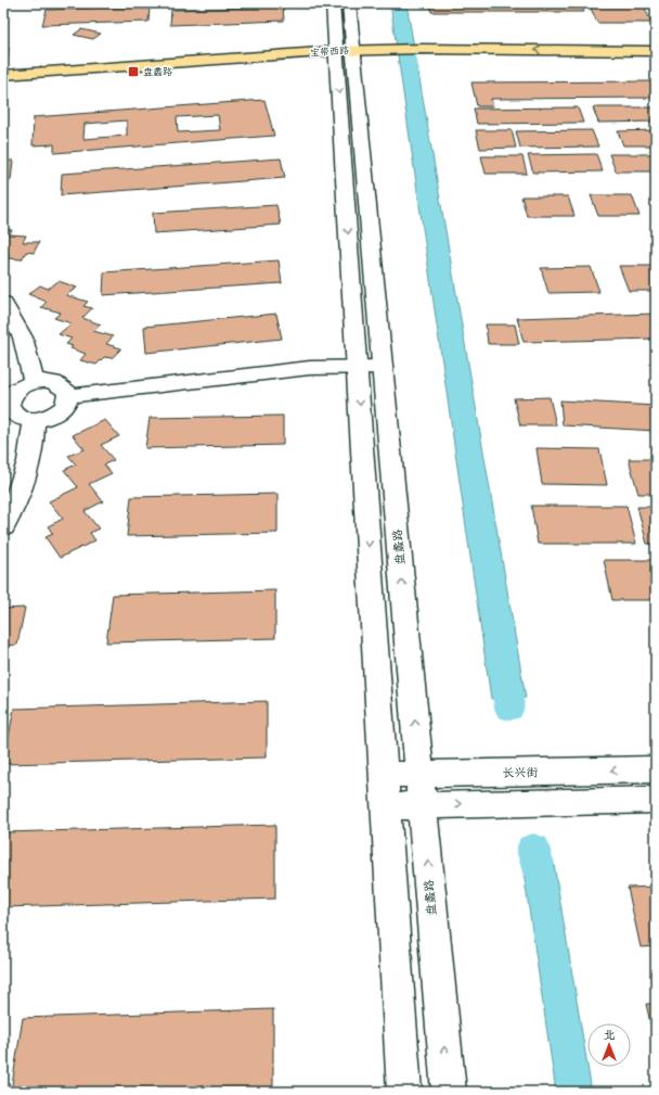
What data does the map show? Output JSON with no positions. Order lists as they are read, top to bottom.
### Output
{
  "streets": {
    "main road": ["宝带西路", "盘蠡路", "长兴街"]
  },
  "crossings": [
    ["宝带西路", "盘蠡路"],
    ["盘蠡路", "长兴街"]
  ],
  "places": {
    "transit": ["盘蠡路"]
  },
  "north": "top"
}
